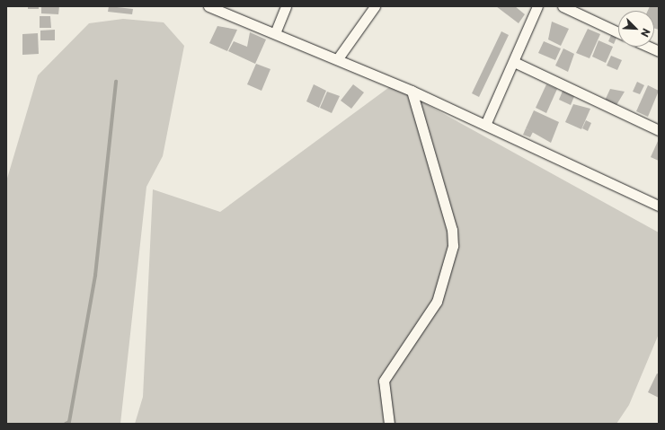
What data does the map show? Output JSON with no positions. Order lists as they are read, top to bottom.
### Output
{
  "north": "bottom right"
}
